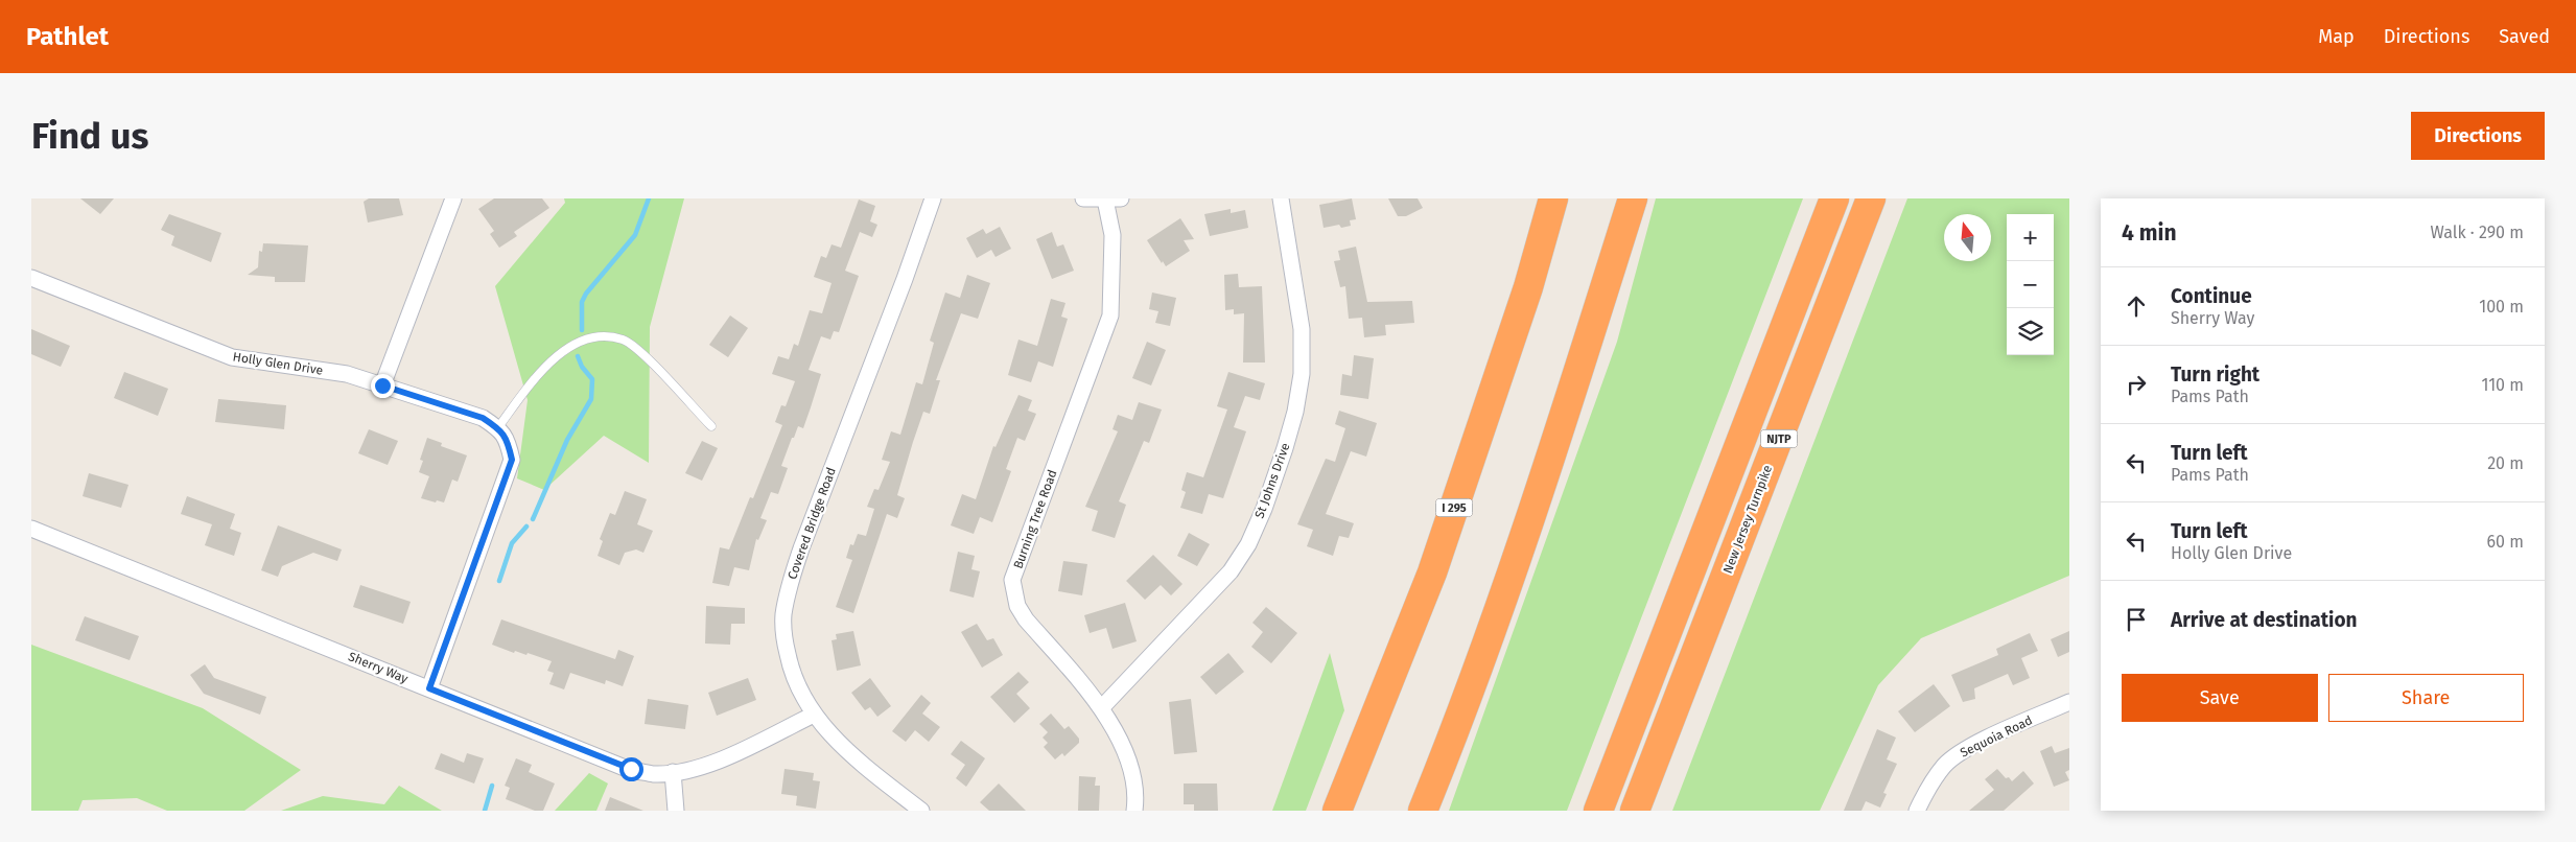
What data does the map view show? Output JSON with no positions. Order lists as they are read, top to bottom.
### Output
{
  "streets": {
    "highway": ["NJTP", "I 295", "New Jersey Turnpike"],
    "street": [
      "Holly Glen Drive",
      "St Johns Drive",
      "Burning Tree Road",
      "Covered Bridge Road",
      "Sherry Way",
      "Sequoia Road"
    ]
  },
  "crossings": [
    ["St Johns Drive", "Burning Tree Road"],
    ["Covered Bridge Road", "Sherry Way"]
  ],
  "north": "top",
  "page": {
    "header": "Pathlet",
    "nav": ["Map", "Directions", "Saved"],
    "buttons": [
      "Directions",
      ["Save", "Share"]
    ],
    "title": "Find us",
    "heading": ["4 min", "Walk · 290 m"],
    "map_buttons": ["+", "−"],
    "list": [
      ["Continue", "Sherry Way", "100 m"],
      ["Turn right", "Pams Path", "110 m"],
      ["Turn left", "Pams Path", "20 m"],
      ["Turn left", "Holly Glen Drive", "60 m"],
      "Arrive at destination"
    ]
  }
}
